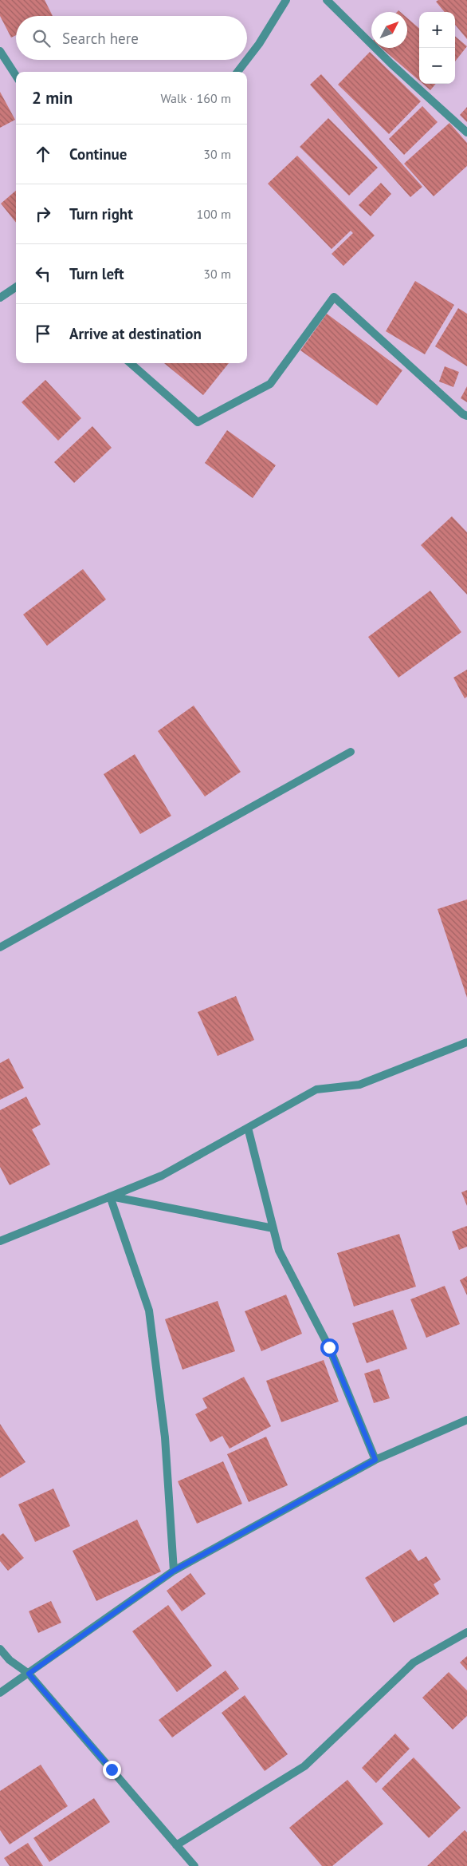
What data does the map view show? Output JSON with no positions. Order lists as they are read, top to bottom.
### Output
{
  "north": "top right",
  "page": {
    "map_buttons": ["+", "−"],
    "search": "Search here",
    "heading": ["2 min", "Walk · 160 m"],
    "list": [
      ["Continue", "30 m"],
      ["Turn right", "100 m"],
      ["Turn left", "30 m"],
      "Arrive at destination"
    ]
  }
}
